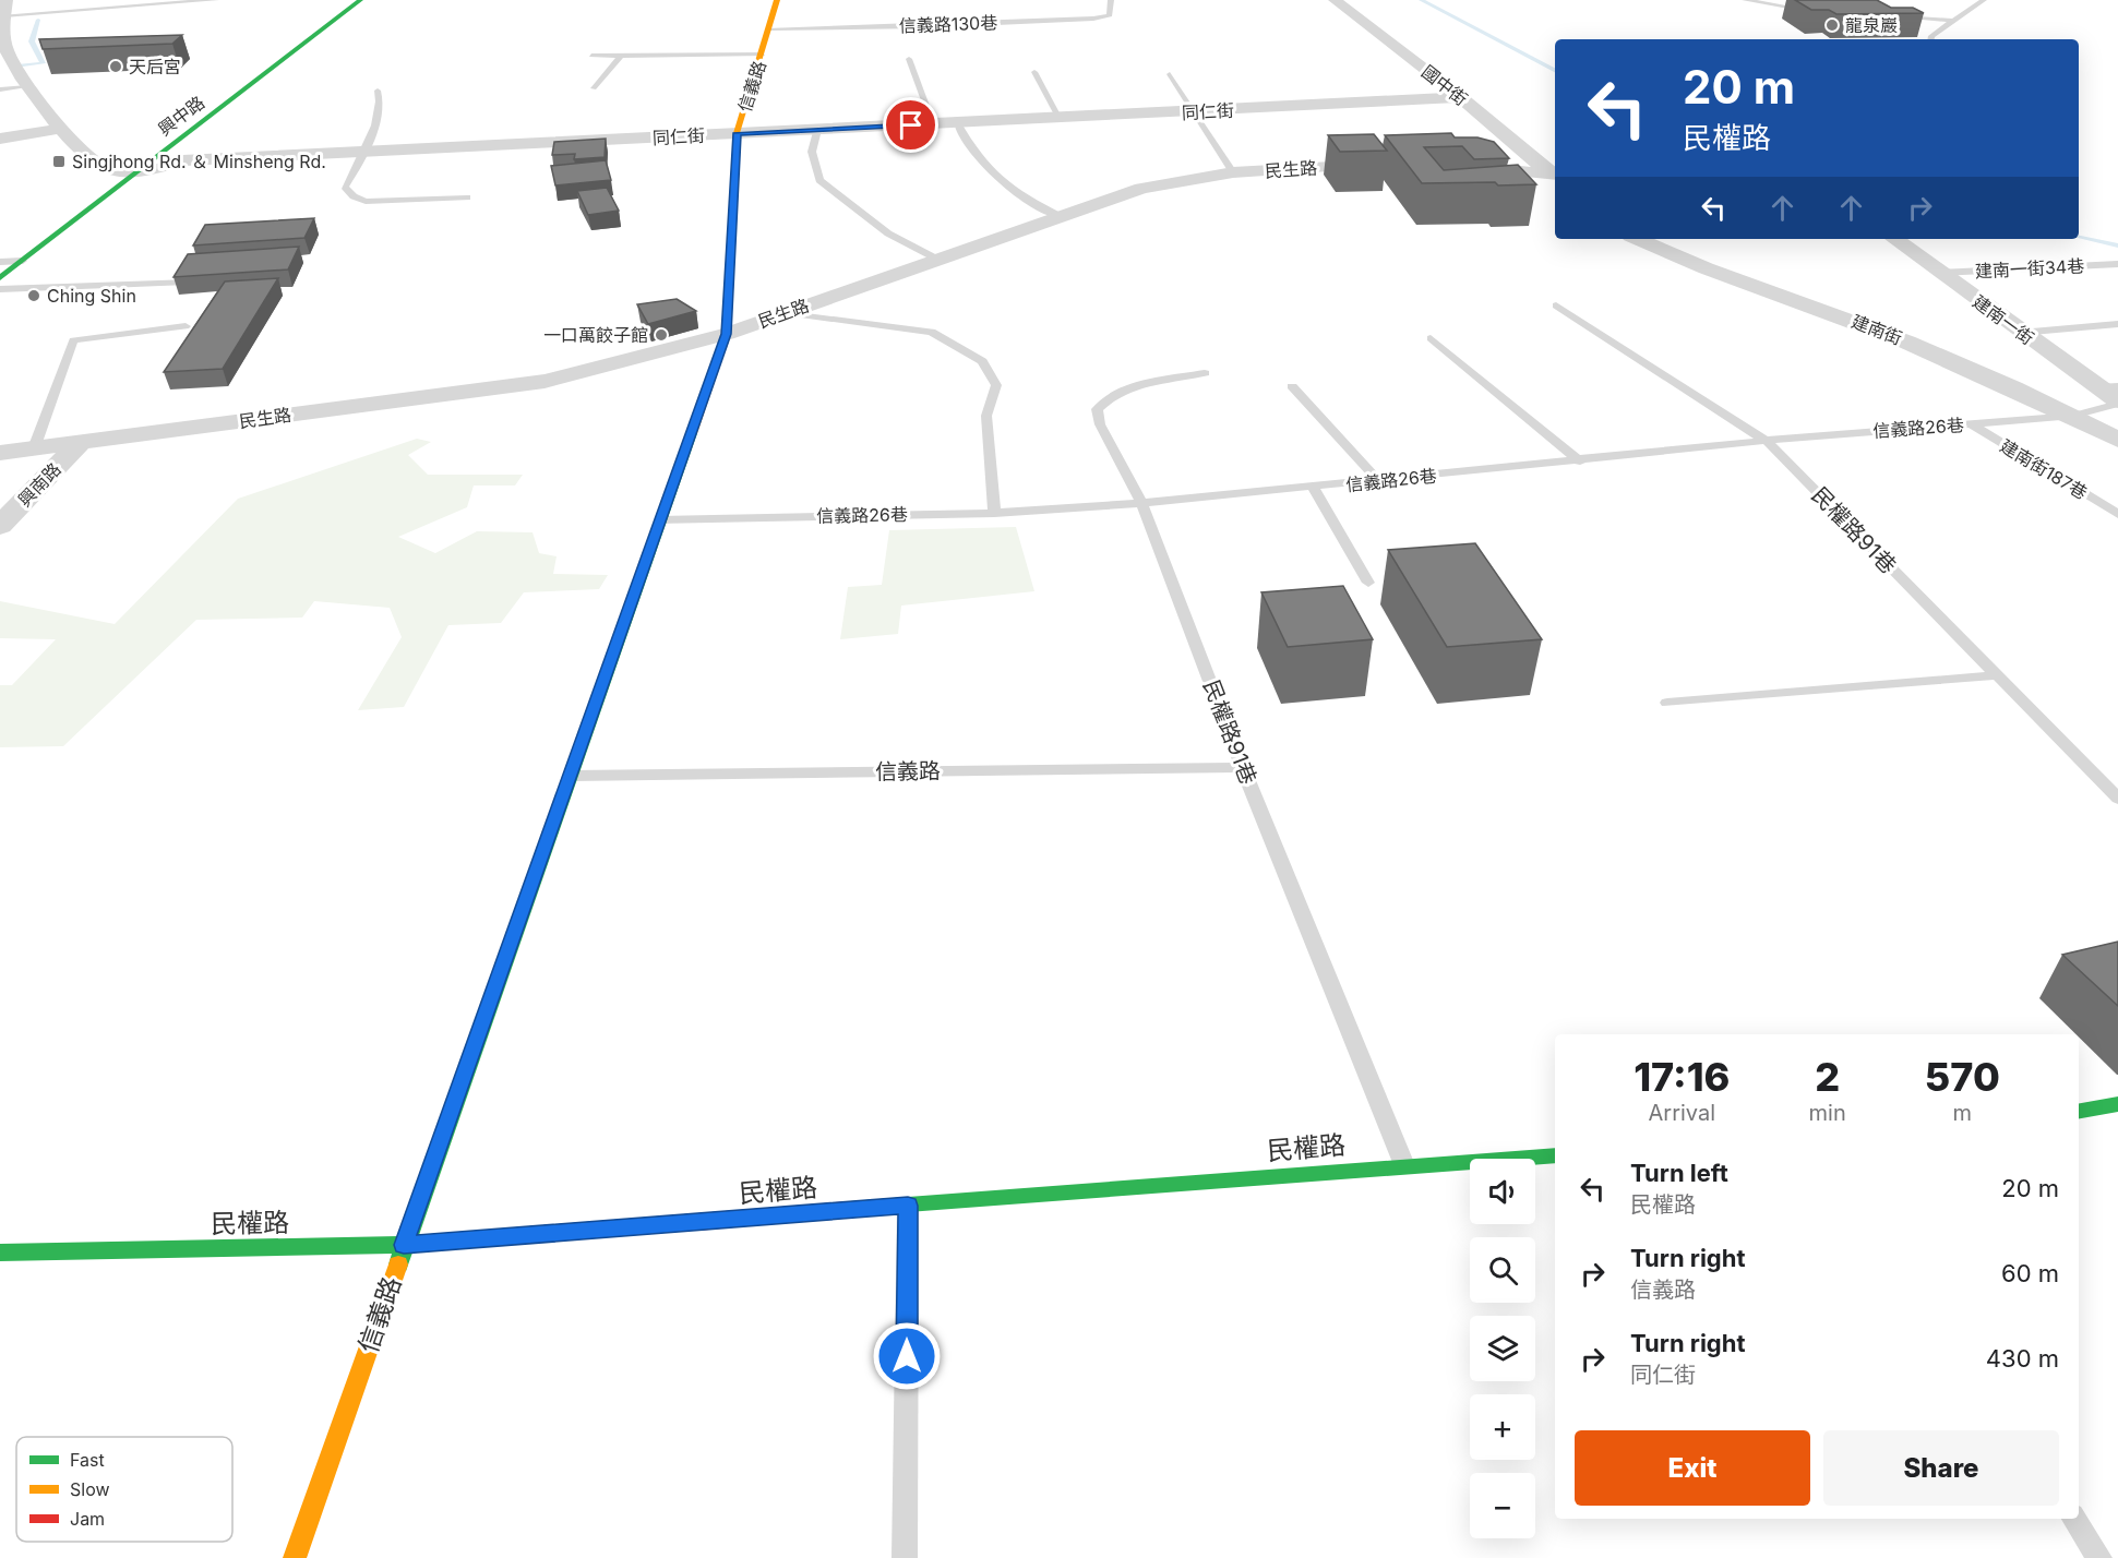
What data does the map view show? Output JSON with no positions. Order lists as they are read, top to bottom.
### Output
{
  "streets": {
    "street": [
      "國中街",
      "信義路",
      "同仁街",
      "興中路",
      "民生路",
      "建南一街",
      "建南街",
      "興南路",
      "民權路"
    ],
    "lane": [
      "信義路130巷",
      "建南一街34巷",
      "信義路26巷",
      "建南街187巷",
      "民權路91巷"
    ]
  },
  "crossings": [
    ["信義路130巷", "信義路"],
    ["國中街", "同仁街"],
    ["信義路", "同仁街"],
    ["信義路", "民生路"],
    ["信義路", "信義路26巷"],
    ["信義路", "民權路91巷"],
    ["信義路", "民權路"],
    ["同仁街", "興中路"],
    ["民生路", "興南路"],
    ["建南一街34巷", "建南一街"],
    ["建南一街", "信義路26巷"],
    ["建南街", "信義路26巷"],
    ["信義路26巷", "建南街187巷"],
    ["信義路26巷", "民權路91巷"],
    ["民權路91巷", "民權路"]
  ],
  "places": {
    "other": [
      "龍泉巖",
      "天后宮",
      "Ching Shin",
      "一口萬餃子館"
    ],
    "transit": ["Singjhong Rd. ＆ Minsheng Rd."]
  },
  "legend": ["Fast", "Slow", "Jam"],
  "page": {
    "turn": ["20 m", "民權路"],
    "eta": [
      "17:16",
      "Arrival",
      "2",
      "min",
      "570",
      "m"
    ],
    "list": [
      {
        "name": "Turn left",
        "note": "民權路",
        "value": "20 m"
      },
      {
        "name": "Turn right",
        "note": "信義路",
        "value": "60 m"
      },
      {
        "name": "Turn right",
        "note": "同仁街",
        "value": "430 m"
      }
    ],
    "map_buttons": ["+", "−"],
    "buttons": ["Exit", "Share"]
  }
}
